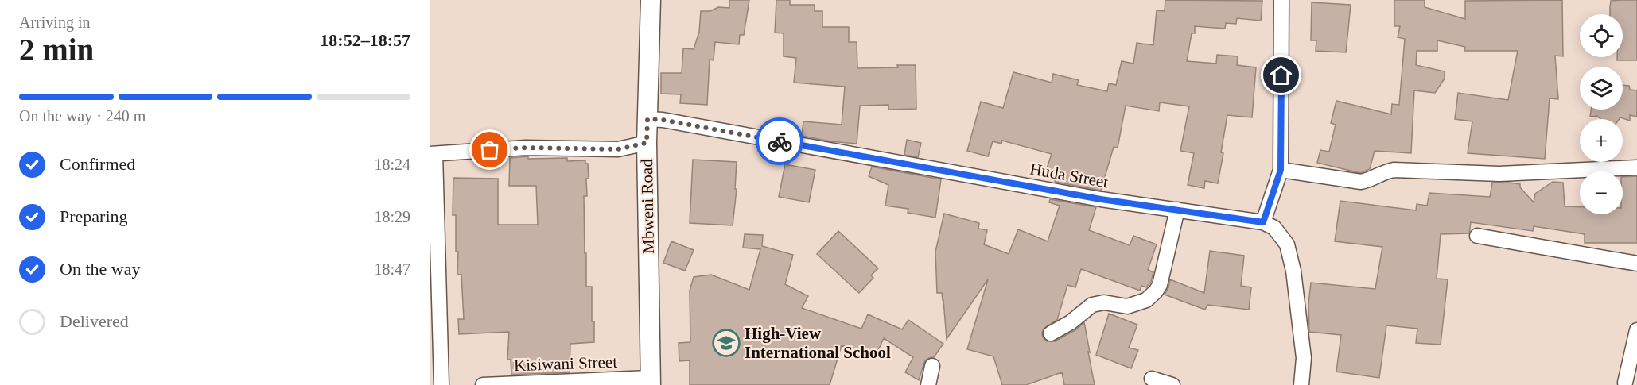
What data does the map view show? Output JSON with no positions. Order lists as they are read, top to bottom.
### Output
{
  "streets": {
    "street": ["Huda Street", "Mbweni Road", "Kisiwani Street"]
  },
  "crossings": [
    ["Huda Street", "Mbweni Road"],
    ["Mbweni Road", "Kisiwani Street"]
  ],
  "places": {
    "school or university": ["High-View International School"]
  },
  "page": {
    "heading": ["2 min", "Arriving in", "18:52–18:57"],
    "map_buttons": ["+", "−"],
    "bar": "On the way · 240 m",
    "list": [
      ["Confirmed", "18:24"],
      ["Preparing", "18:29"],
      ["On the way", "18:47"],
      "Delivered"
    ]
  }
}
